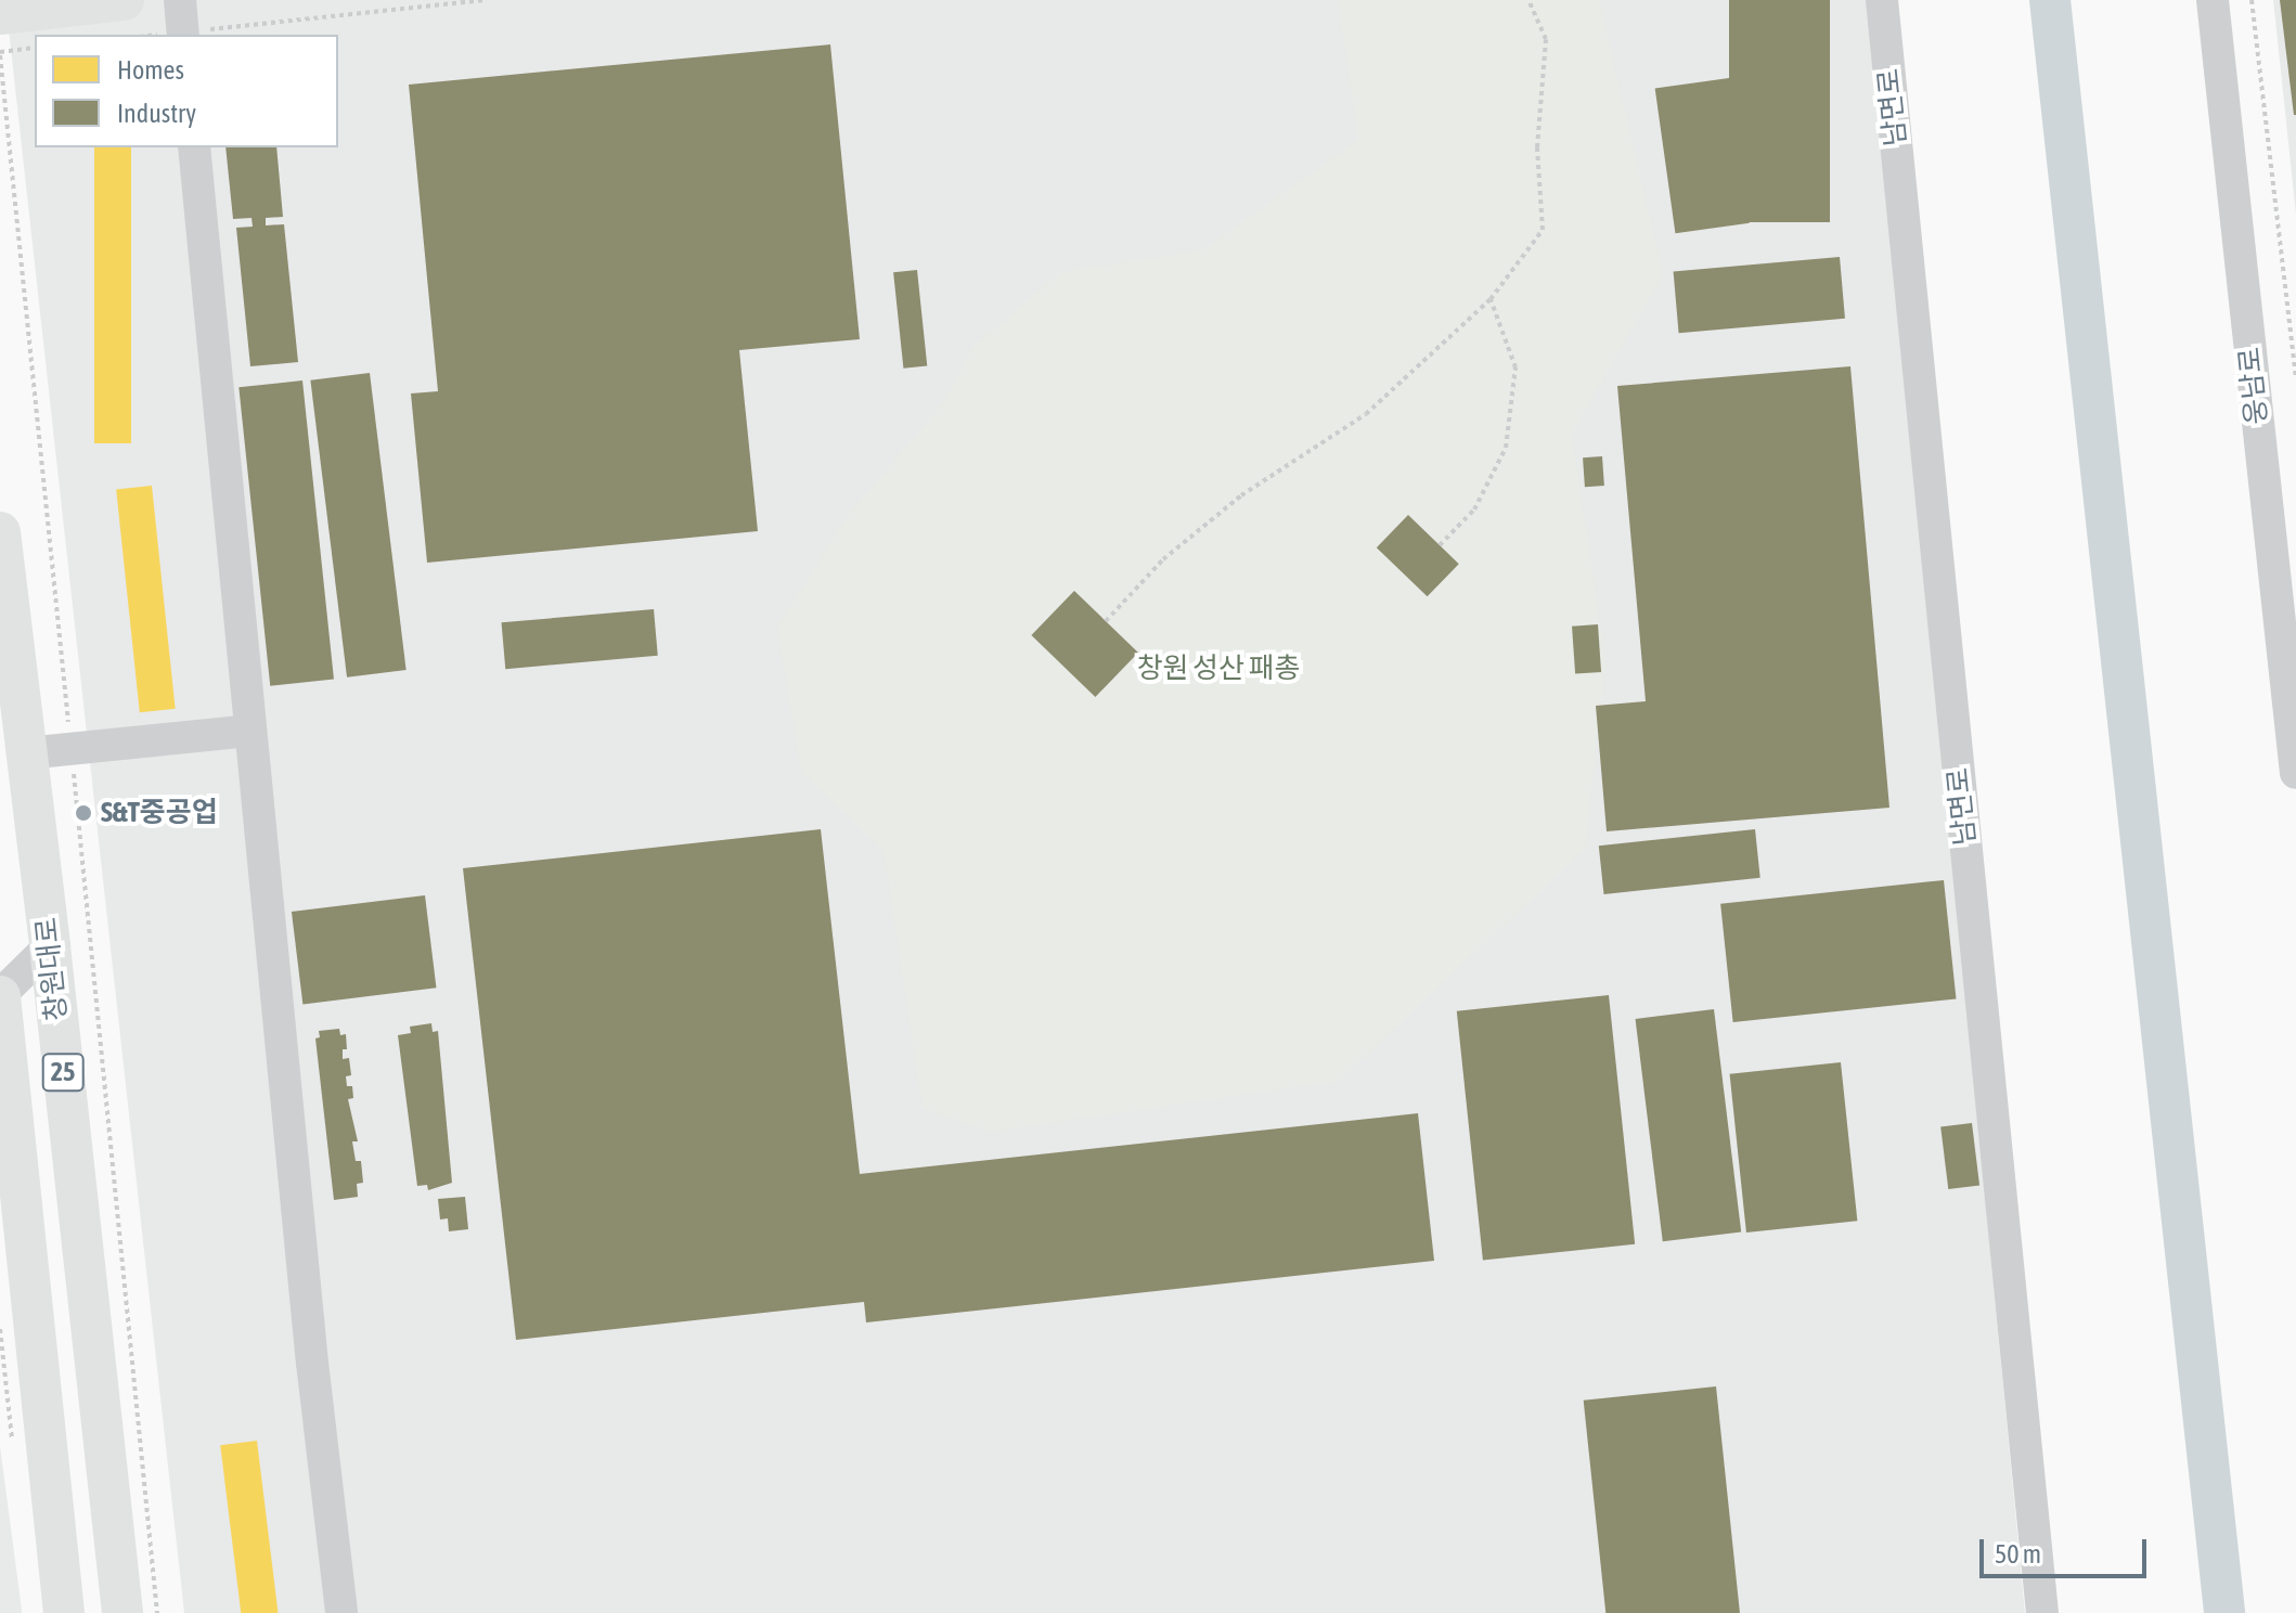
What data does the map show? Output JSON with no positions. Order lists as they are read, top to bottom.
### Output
{
  "streets": {
    "main road": ["창원대로", "25"],
    "street": ["남면로", "웅남로"]
  },
  "parks": ["창원 성산 패총"],
  "places": ["S&T중공업"],
  "legend": ["Homes", "Industry"],
  "scale_bar": "50 m"
}
